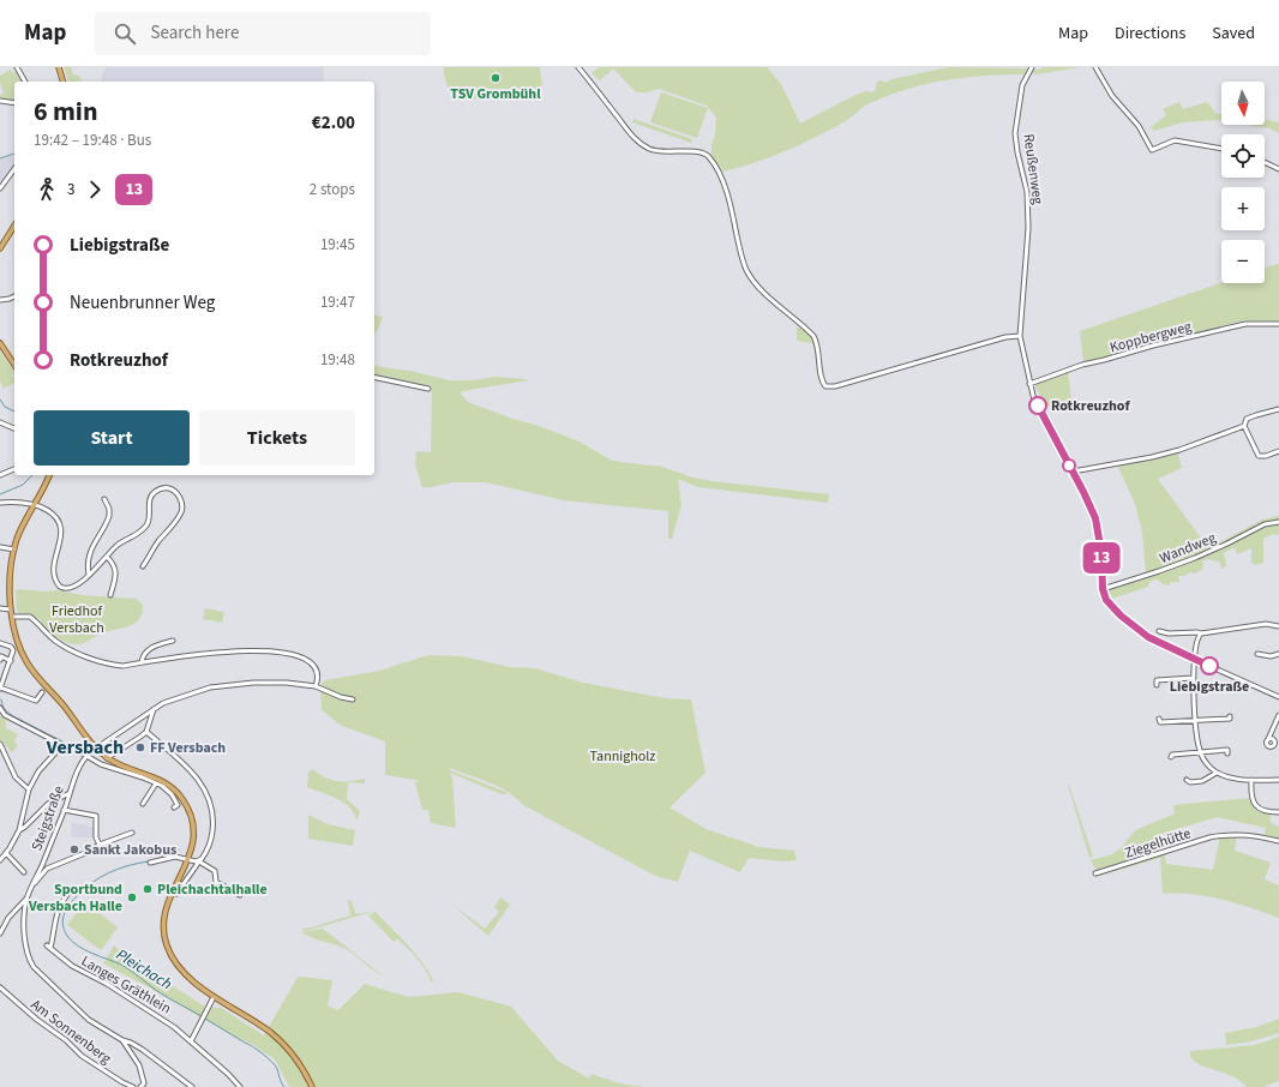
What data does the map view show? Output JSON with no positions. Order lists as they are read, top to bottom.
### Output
{
  "streets": {
    "street": [
      "Reußenweg",
      "Koppbergweg",
      "Wandweg",
      "Steigstraße",
      "Ziegelhütte",
      "Langes Gräthlein",
      "Am Sonnenberg"
    ]
  },
  "crossings": [
    ["Reußenweg", "Koppbergweg"],
    ["Reußenweg", "Wandweg"]
  ],
  "districts": ["Versbach"],
  "water": ["Pleichach"],
  "parks": ["Friedhof Versbach", "Tannigholz"],
  "places": [
    "TSV Grombühl",
    "Rotkreuzhof",
    "Liebigstraße",
    "FF Versbach",
    "Sankt Jakobus",
    "Pleichachtalhalle",
    "Sportbund Versbach Halle"
  ],
  "lines": ["bus line 13"],
  "north": "bottom",
  "page": {
    "header": "Map",
    "search": "Search here",
    "nav": ["Map", "Directions", "Saved"],
    "on_map": "13",
    "map_buttons": ["+", "−"],
    "heading": ["6 min", "19:42 – 19:48 · Bus", "€2.00"],
    "legs": ["3", "13", "2 stops"],
    "list": [
      {
        "name": "Liebigstraße",
        "value": "19:45"
      },
      {
        "name": "Neuenbrunner Weg",
        "value": "19:47"
      },
      {
        "name": "Rotkreuzhof",
        "value": "19:48"
      }
    ],
    "buttons": ["Start", "Tickets"]
  }
}
